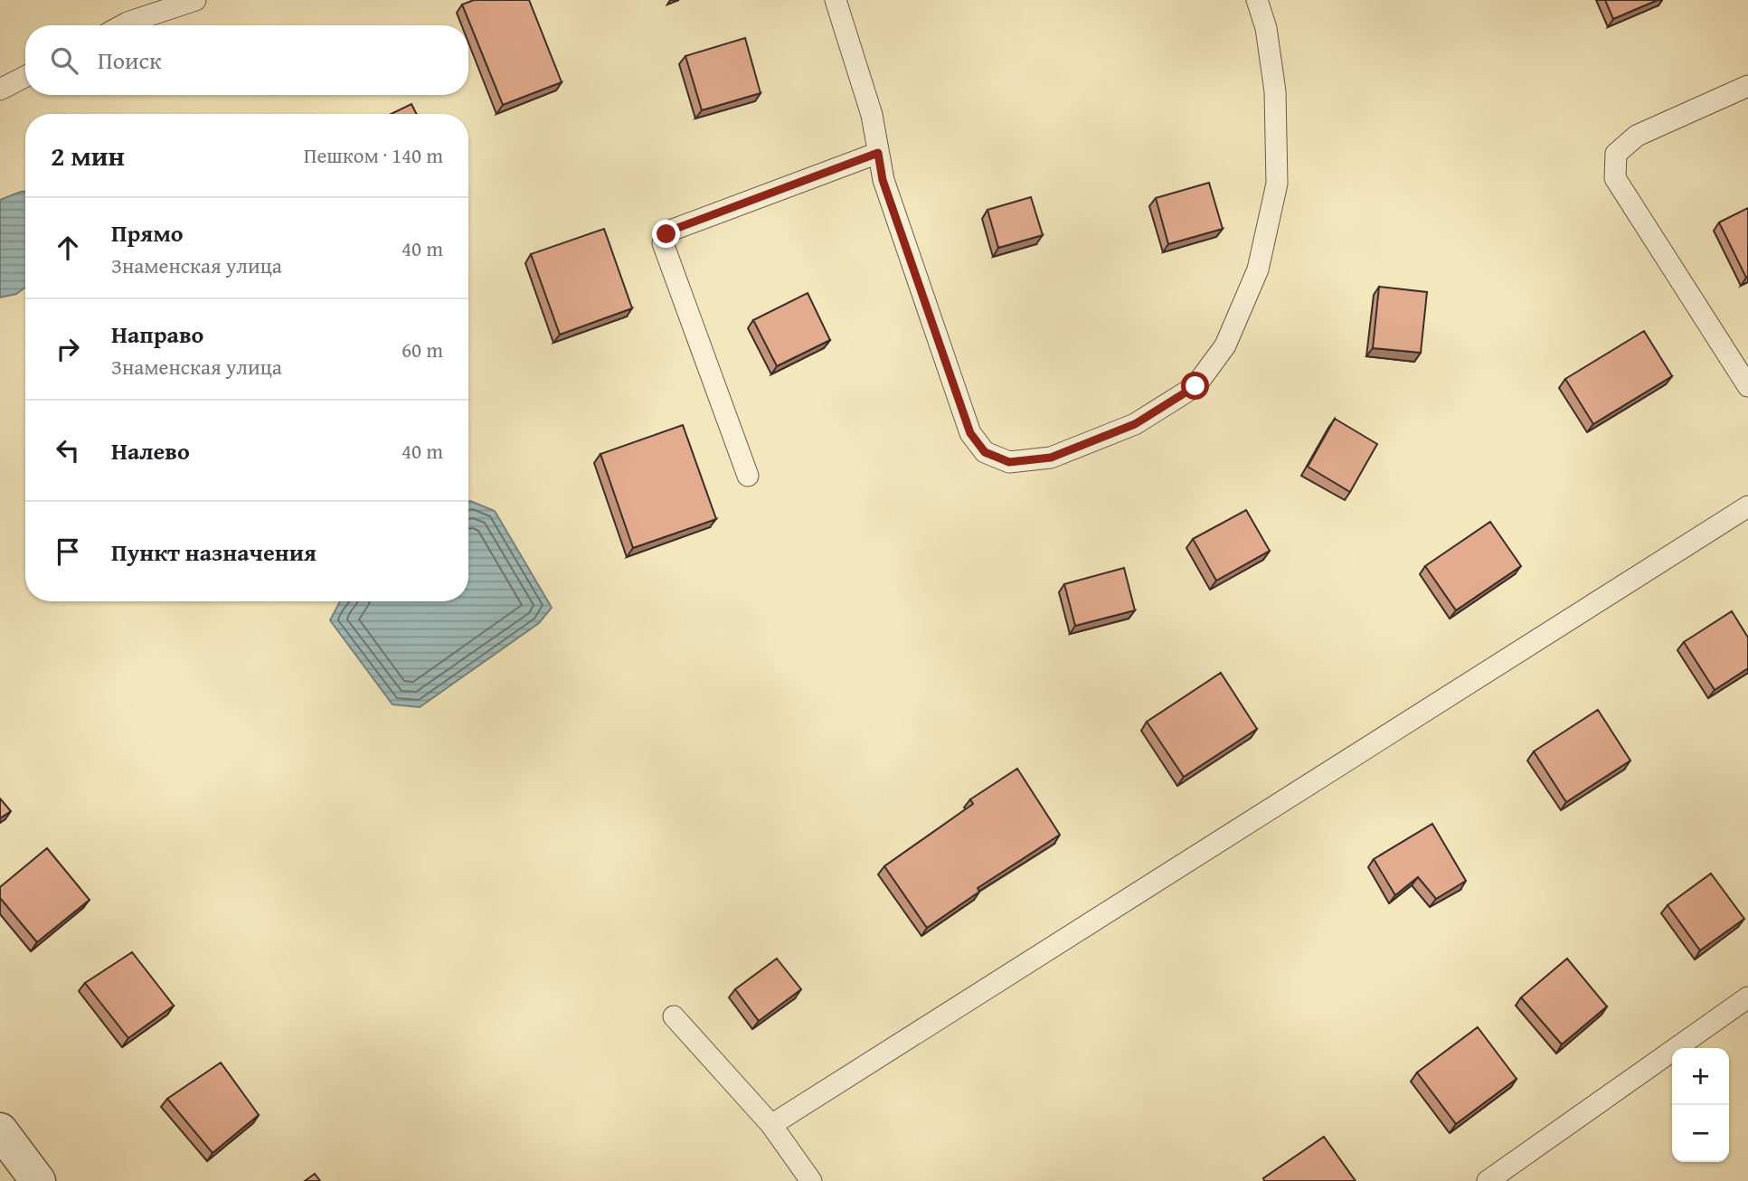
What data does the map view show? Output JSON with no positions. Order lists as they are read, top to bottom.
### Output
{
  "page": {
    "search": "Поиск",
    "heading": ["2 мин", "Пешком · 140 m"],
    "list": [
      ["Прямо", "Знаменская улица", "40 m"],
      ["Направо", "Знаменская улица", "60 m"],
      ["Налево", "40 m"],
      "Пункт назначения"
    ],
    "map_buttons": ["+", "−"]
  }
}
